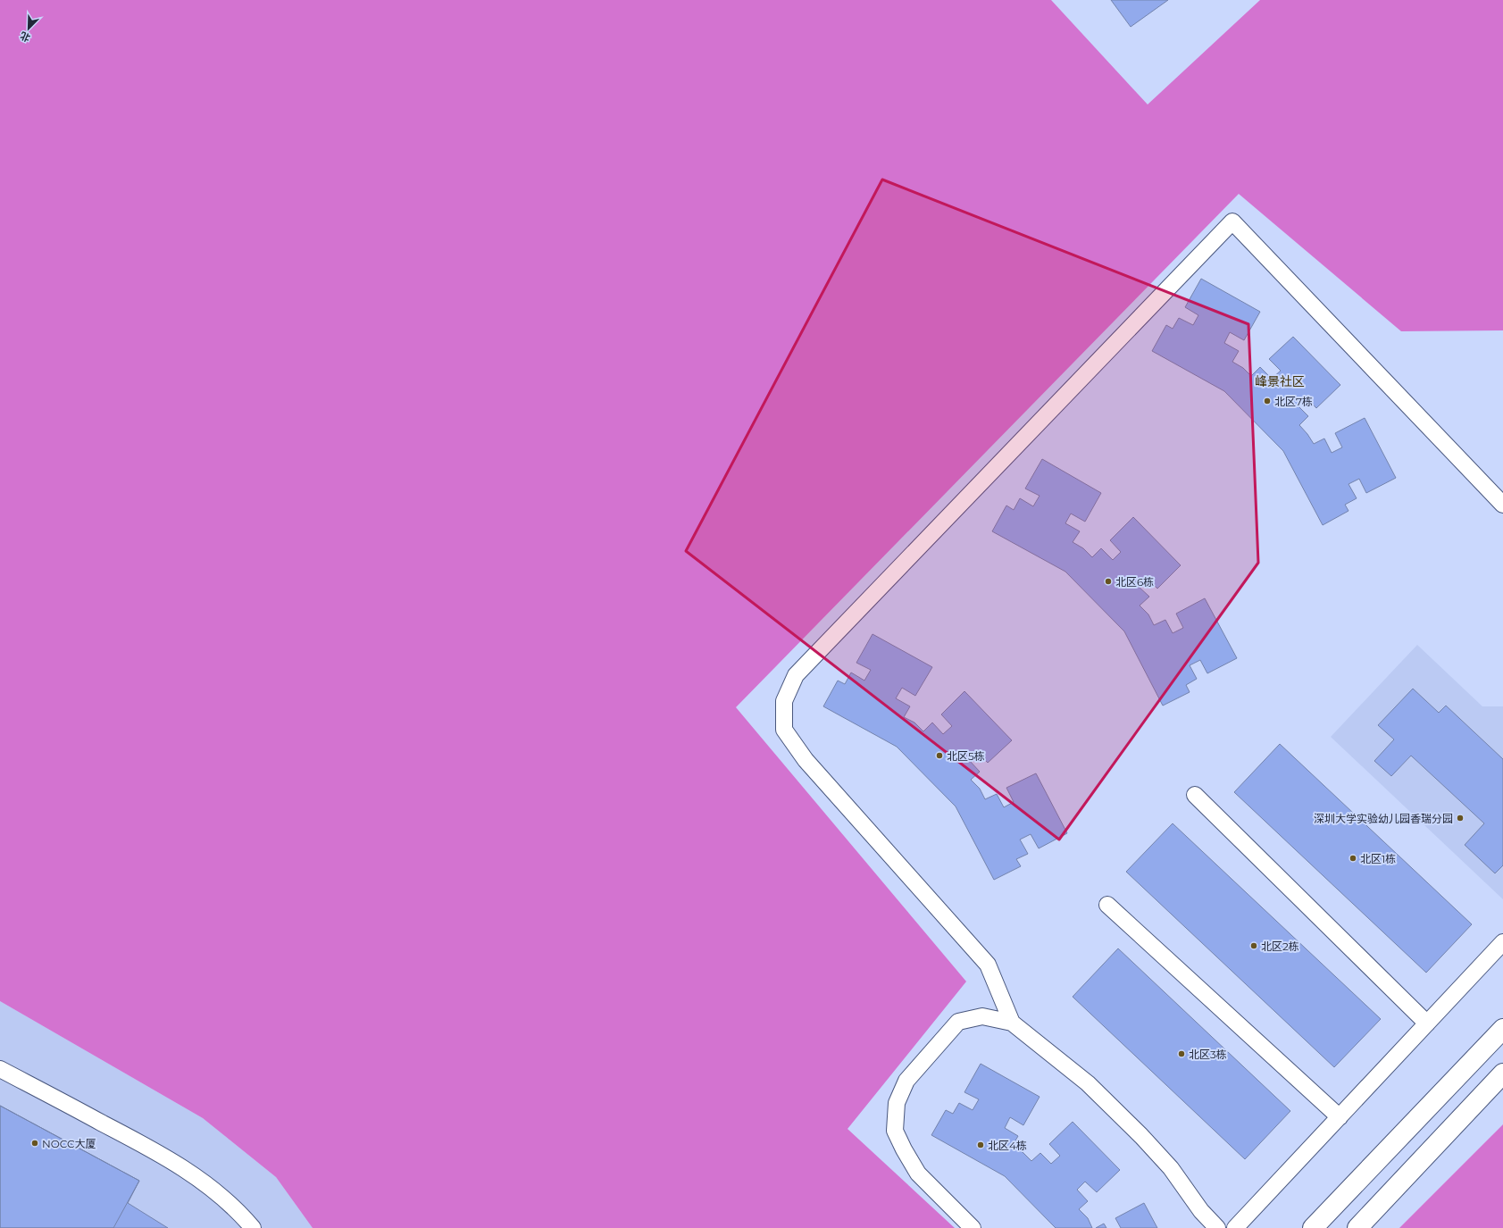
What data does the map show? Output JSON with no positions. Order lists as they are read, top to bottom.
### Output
{
  "districts": ["峰景社区"],
  "places": [
    "北区7栋",
    "北区6栋",
    "北区5栋",
    "深圳大学实验幼儿园香瑞分园",
    "北区1栋",
    "北区2栋",
    "北区3栋",
    "NOCC大厦",
    "北区4栋"
  ],
  "north": "bottom left"
}
